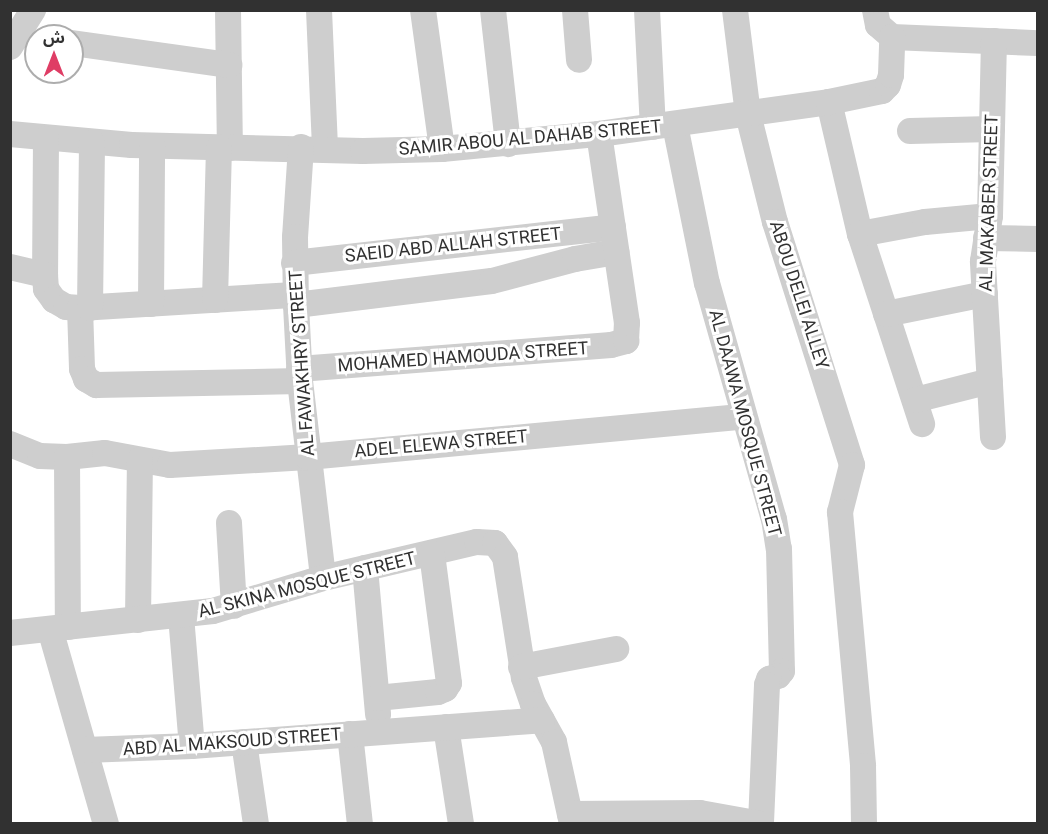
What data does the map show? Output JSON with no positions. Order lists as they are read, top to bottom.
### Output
{
  "streets": {
    "street": [
      "SAMIR ABOU AL DAHAB STREET",
      "AL MAKABER STREET",
      "SAEID ABD ALLAH STREET",
      "ABOU DELEI ALLEY",
      "MOHAMED HAMOUDA STREET",
      "AL FAWAKHRY STREET",
      "AL DAAWA MOSQUE STREET",
      "ADEL ELEWA STREET",
      "AL SKINA MOSQUE STREET",
      "ABD AL MAKSOUD STREET"
    ]
  },
  "crossings": [
    ["SAMIR ABOU AL DAHAB STREET", "ABOU DELEI ALLEY"],
    ["SAMIR ABOU AL DAHAB STREET", "AL FAWAKHRY STREET"],
    ["SAMIR ABOU AL DAHAB STREET", "AL DAAWA MOSQUE STREET"],
    ["SAEID ABD ALLAH STREET", "AL FAWAKHRY STREET"],
    ["MOHAMED HAMOUDA STREET", "AL FAWAKHRY STREET"],
    ["AL FAWAKHRY STREET", "ADEL ELEWA STREET"],
    ["AL FAWAKHRY STREET", "AL SKINA MOSQUE STREET"],
    ["AL DAAWA MOSQUE STREET", "ADEL ELEWA STREET"]
  ],
  "north": "top"
}
